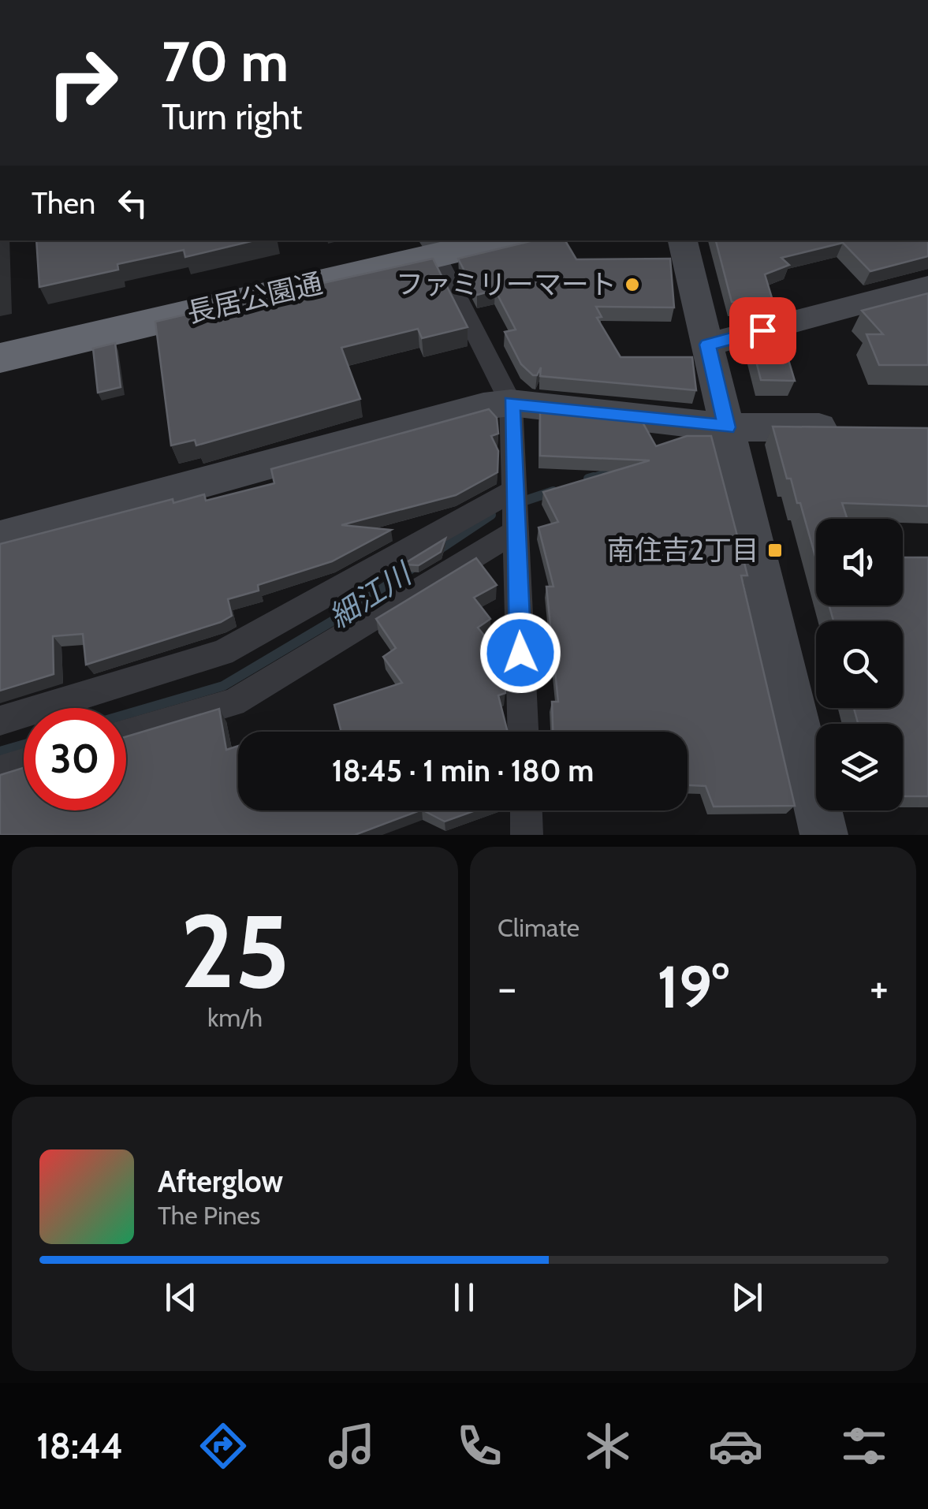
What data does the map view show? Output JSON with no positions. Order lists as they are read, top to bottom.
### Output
{
  "streets": {
    "highway": ["長居公園通"]
  },
  "water": ["細江川"],
  "places": {
    "other": ["ファミリーマート"],
    "transit": ["南住吉2丁目"]
  },
  "page": {
    "turn": ["70 m", "Turn right"],
    "then": "Then",
    "limit": "30",
    "trip": "18:45 · 1 min · 180 m",
    "tile": [
      ["25", "km/h"],
      "Climate"
    ],
    "heat": ["−", "19°", "+"],
    "song": ["Afterglow", "The Pines"],
    "tabs": "18:44"
  }
}
